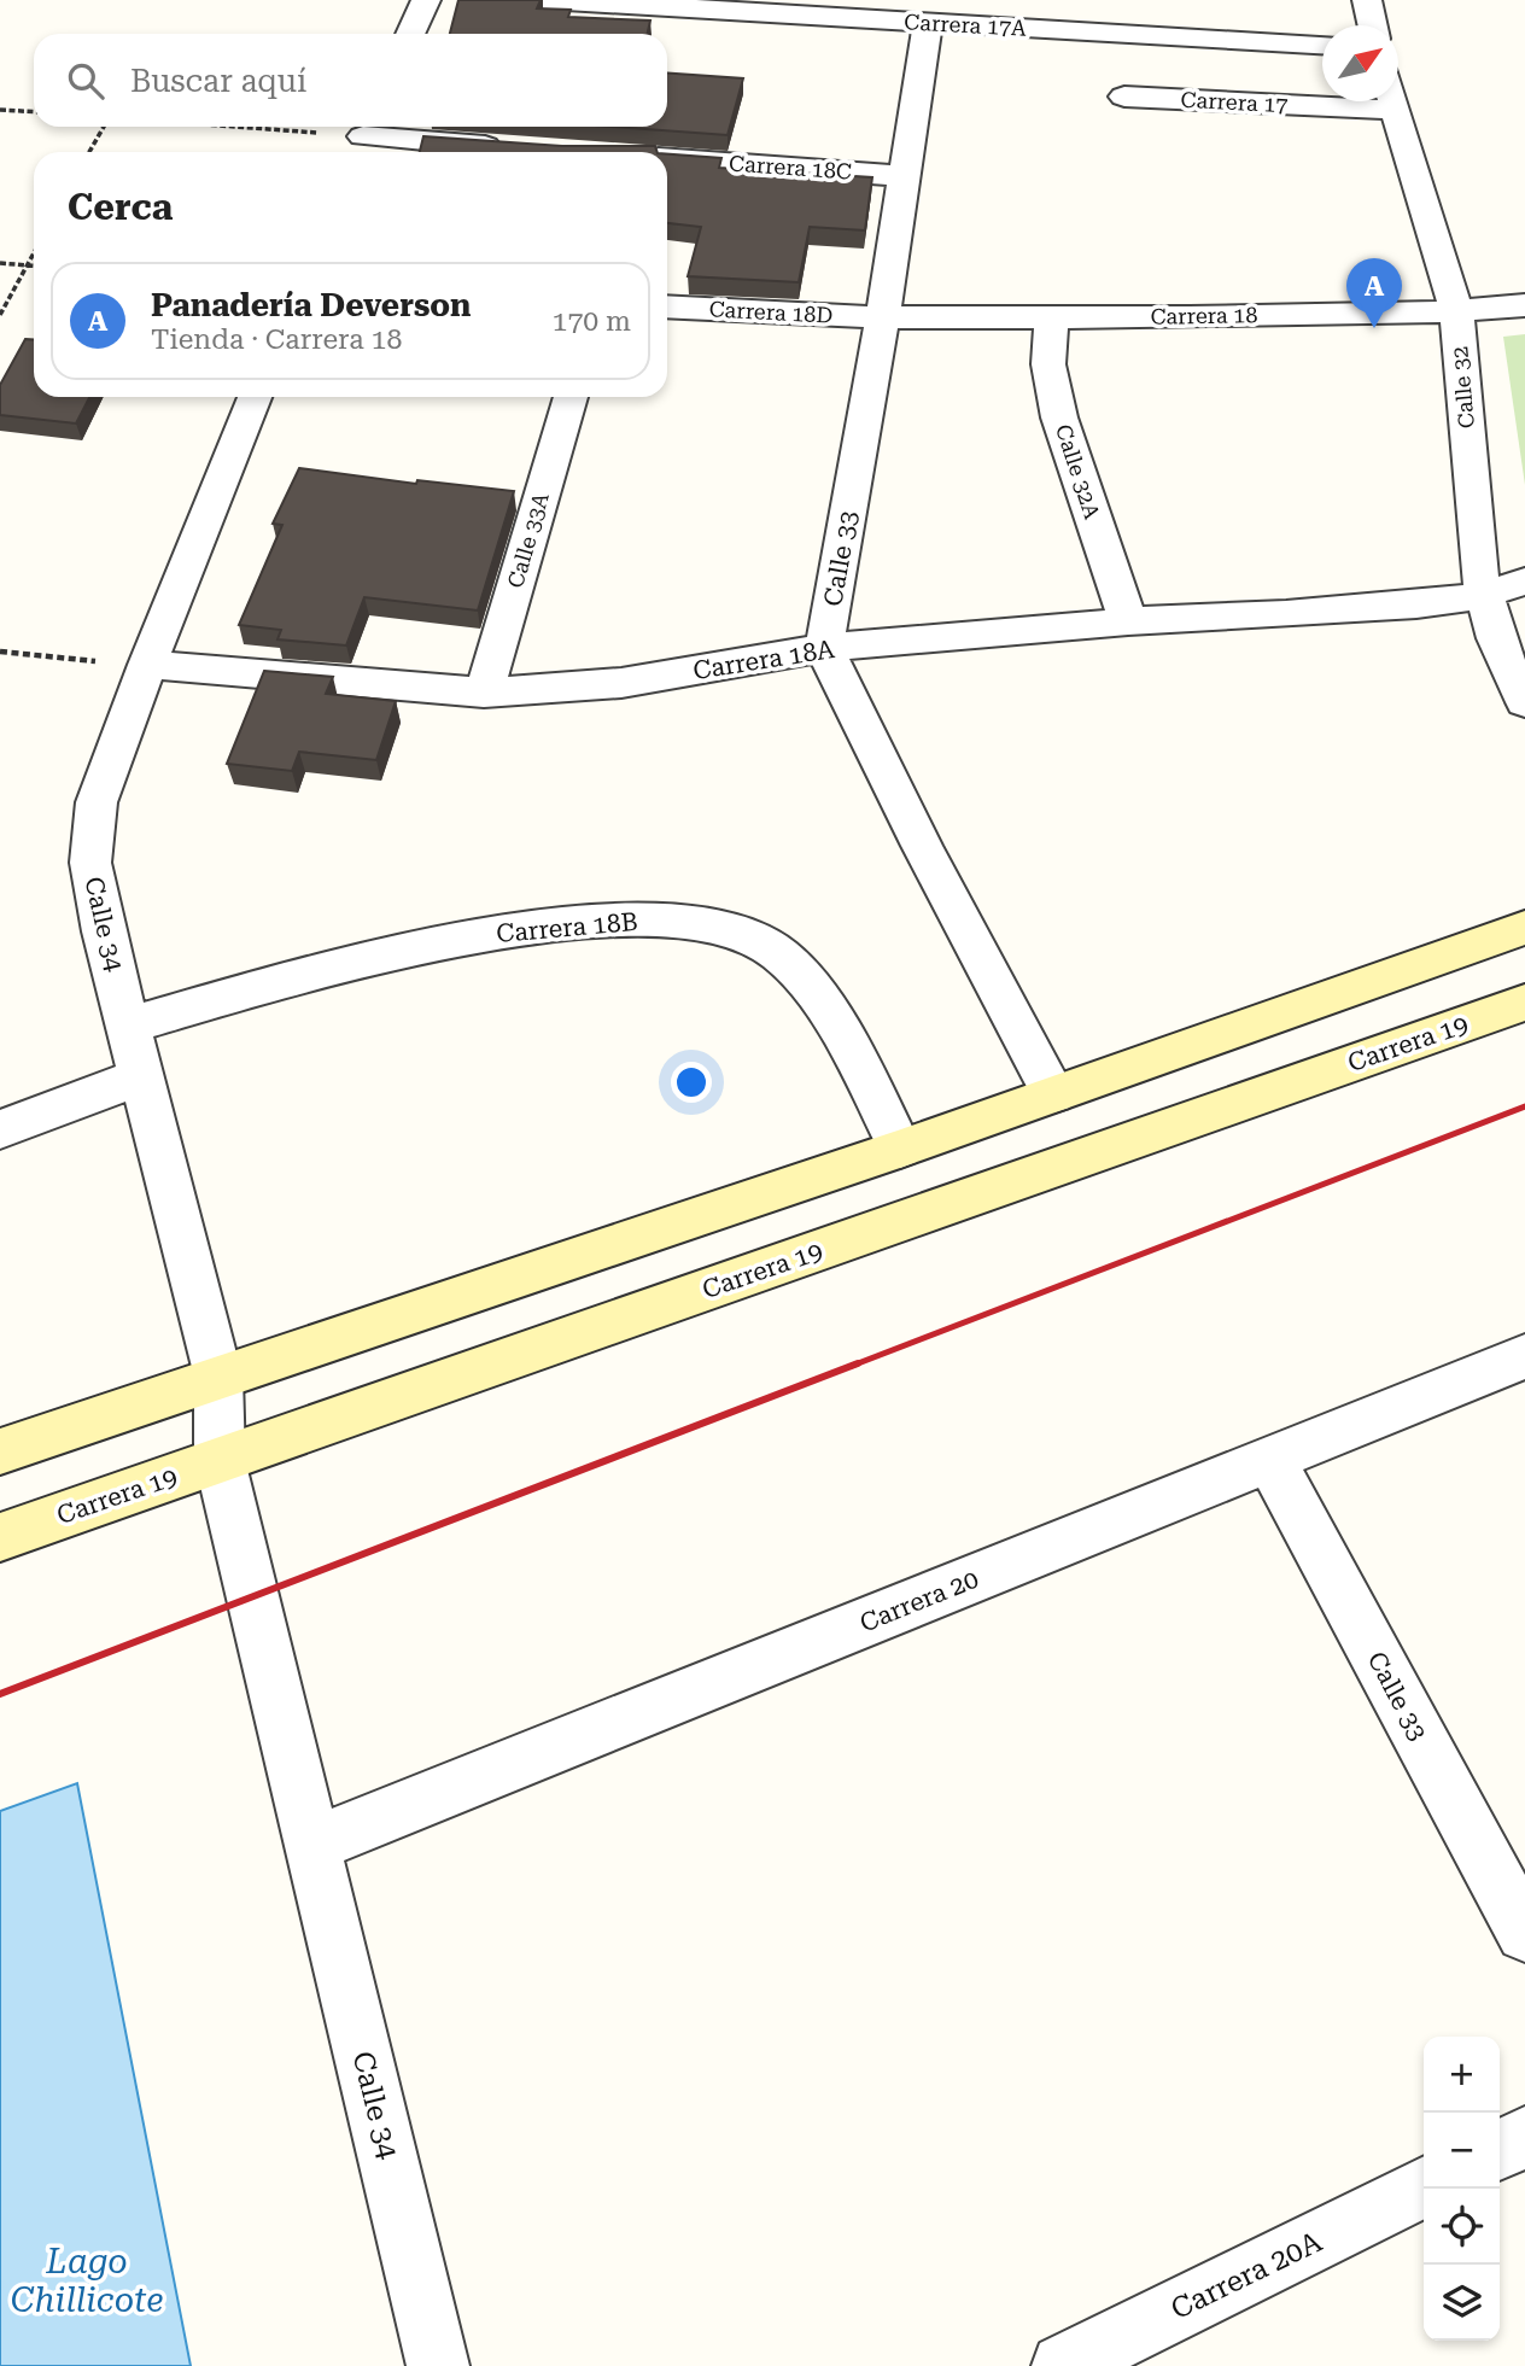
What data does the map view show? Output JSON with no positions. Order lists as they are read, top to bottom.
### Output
{
  "streets": {
    "main road": ["Carrera 19"],
    "street": [
      "Carrera 17A",
      "Carrera 17",
      "Carrera 18C",
      "Carrera 18D",
      "Carrera 18",
      "Calle 32",
      "Calle 32A",
      "Calle 33A",
      "Calle 33",
      "Carrera 18A",
      "Calle 34",
      "Carrera 18B",
      "Carrera 20",
      "Carrera 20A"
    ]
  },
  "crossings": [
    ["Carrera 17A", "Calle 33"],
    ["Carrera 17", "Calle 32"],
    ["Carrera 18C", "Calle 33"],
    ["Carrera 18D", "Carrera 18"],
    ["Carrera 18D", "Calle 33"],
    ["Carrera 18", "Calle 32"],
    ["Carrera 18", "Calle 32A"],
    ["Carrera 18", "Calle 33"],
    ["Calle 32", "Carrera 18A"],
    ["Calle 32A", "Carrera 18A"],
    ["Calle 33A", "Carrera 18A"],
    ["Calle 33", "Carrera 18A"],
    ["Calle 33", "Carrera 20"],
    ["Carrera 18A", "Calle 34"],
    ["Calle 34", "Carrera 18B"],
    ["Calle 34", "Carrera 19"],
    ["Calle 34", "Carrera 20"]
  ],
  "water": ["Lago Chillicote"],
  "north": "top right",
  "page": {
    "search": "Buscar aquí",
    "heading": "Cerca",
    "pins": "A",
    "list": [
      {
        "mark": "A",
        "name": "Panadería Deverson",
        "note": "Tienda · Carrera 18",
        "value": "170 m"
      }
    ],
    "map_buttons": ["+", "−"]
  }
}
